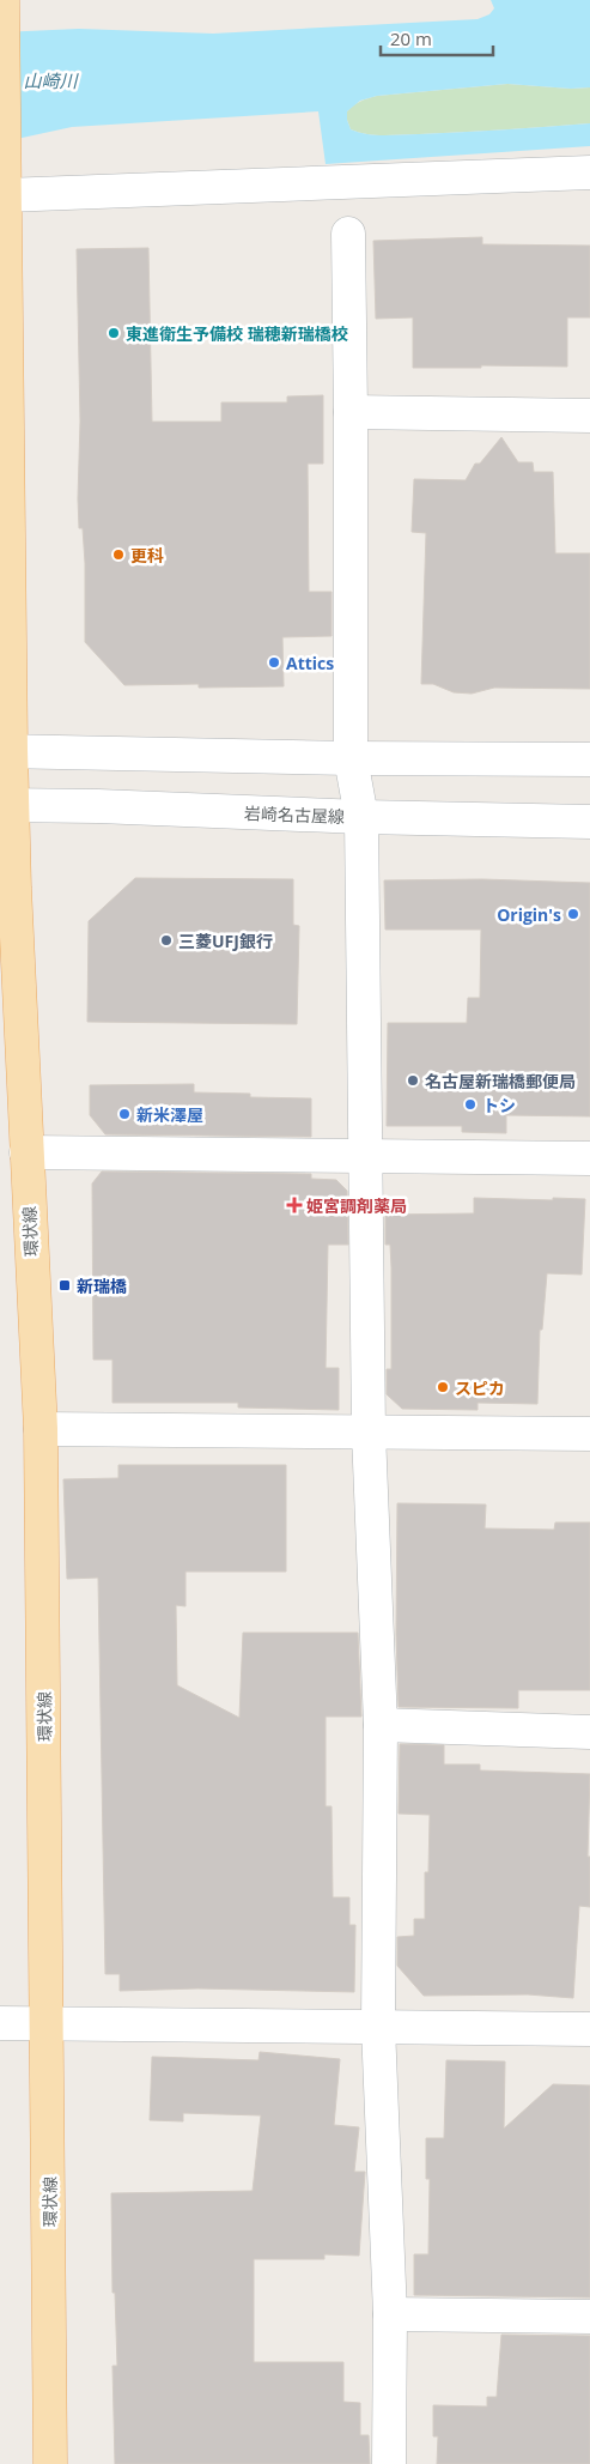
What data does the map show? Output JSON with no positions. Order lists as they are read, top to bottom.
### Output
{
  "streets": {
    "main road": ["環状線"],
    "street": ["岩崎名古屋線"]
  },
  "crossings": [
    ["岩崎名古屋線", "環状線"]
  ],
  "water": ["山崎川"],
  "places": {
    "other": [
      "東進衛生予備校 瑞穂新瑞橋校",
      "更科",
      "Attics",
      "Origin's",
      "三菱UFJ銀行",
      "名古屋新瑞橋郵便局",
      "トシ",
      "新米澤屋",
      "スピカ"
    ],
    "health": ["姫宮調剤薬局"],
    "transit": ["新瑞橋"]
  },
  "scale_bar": "20 m"
}
